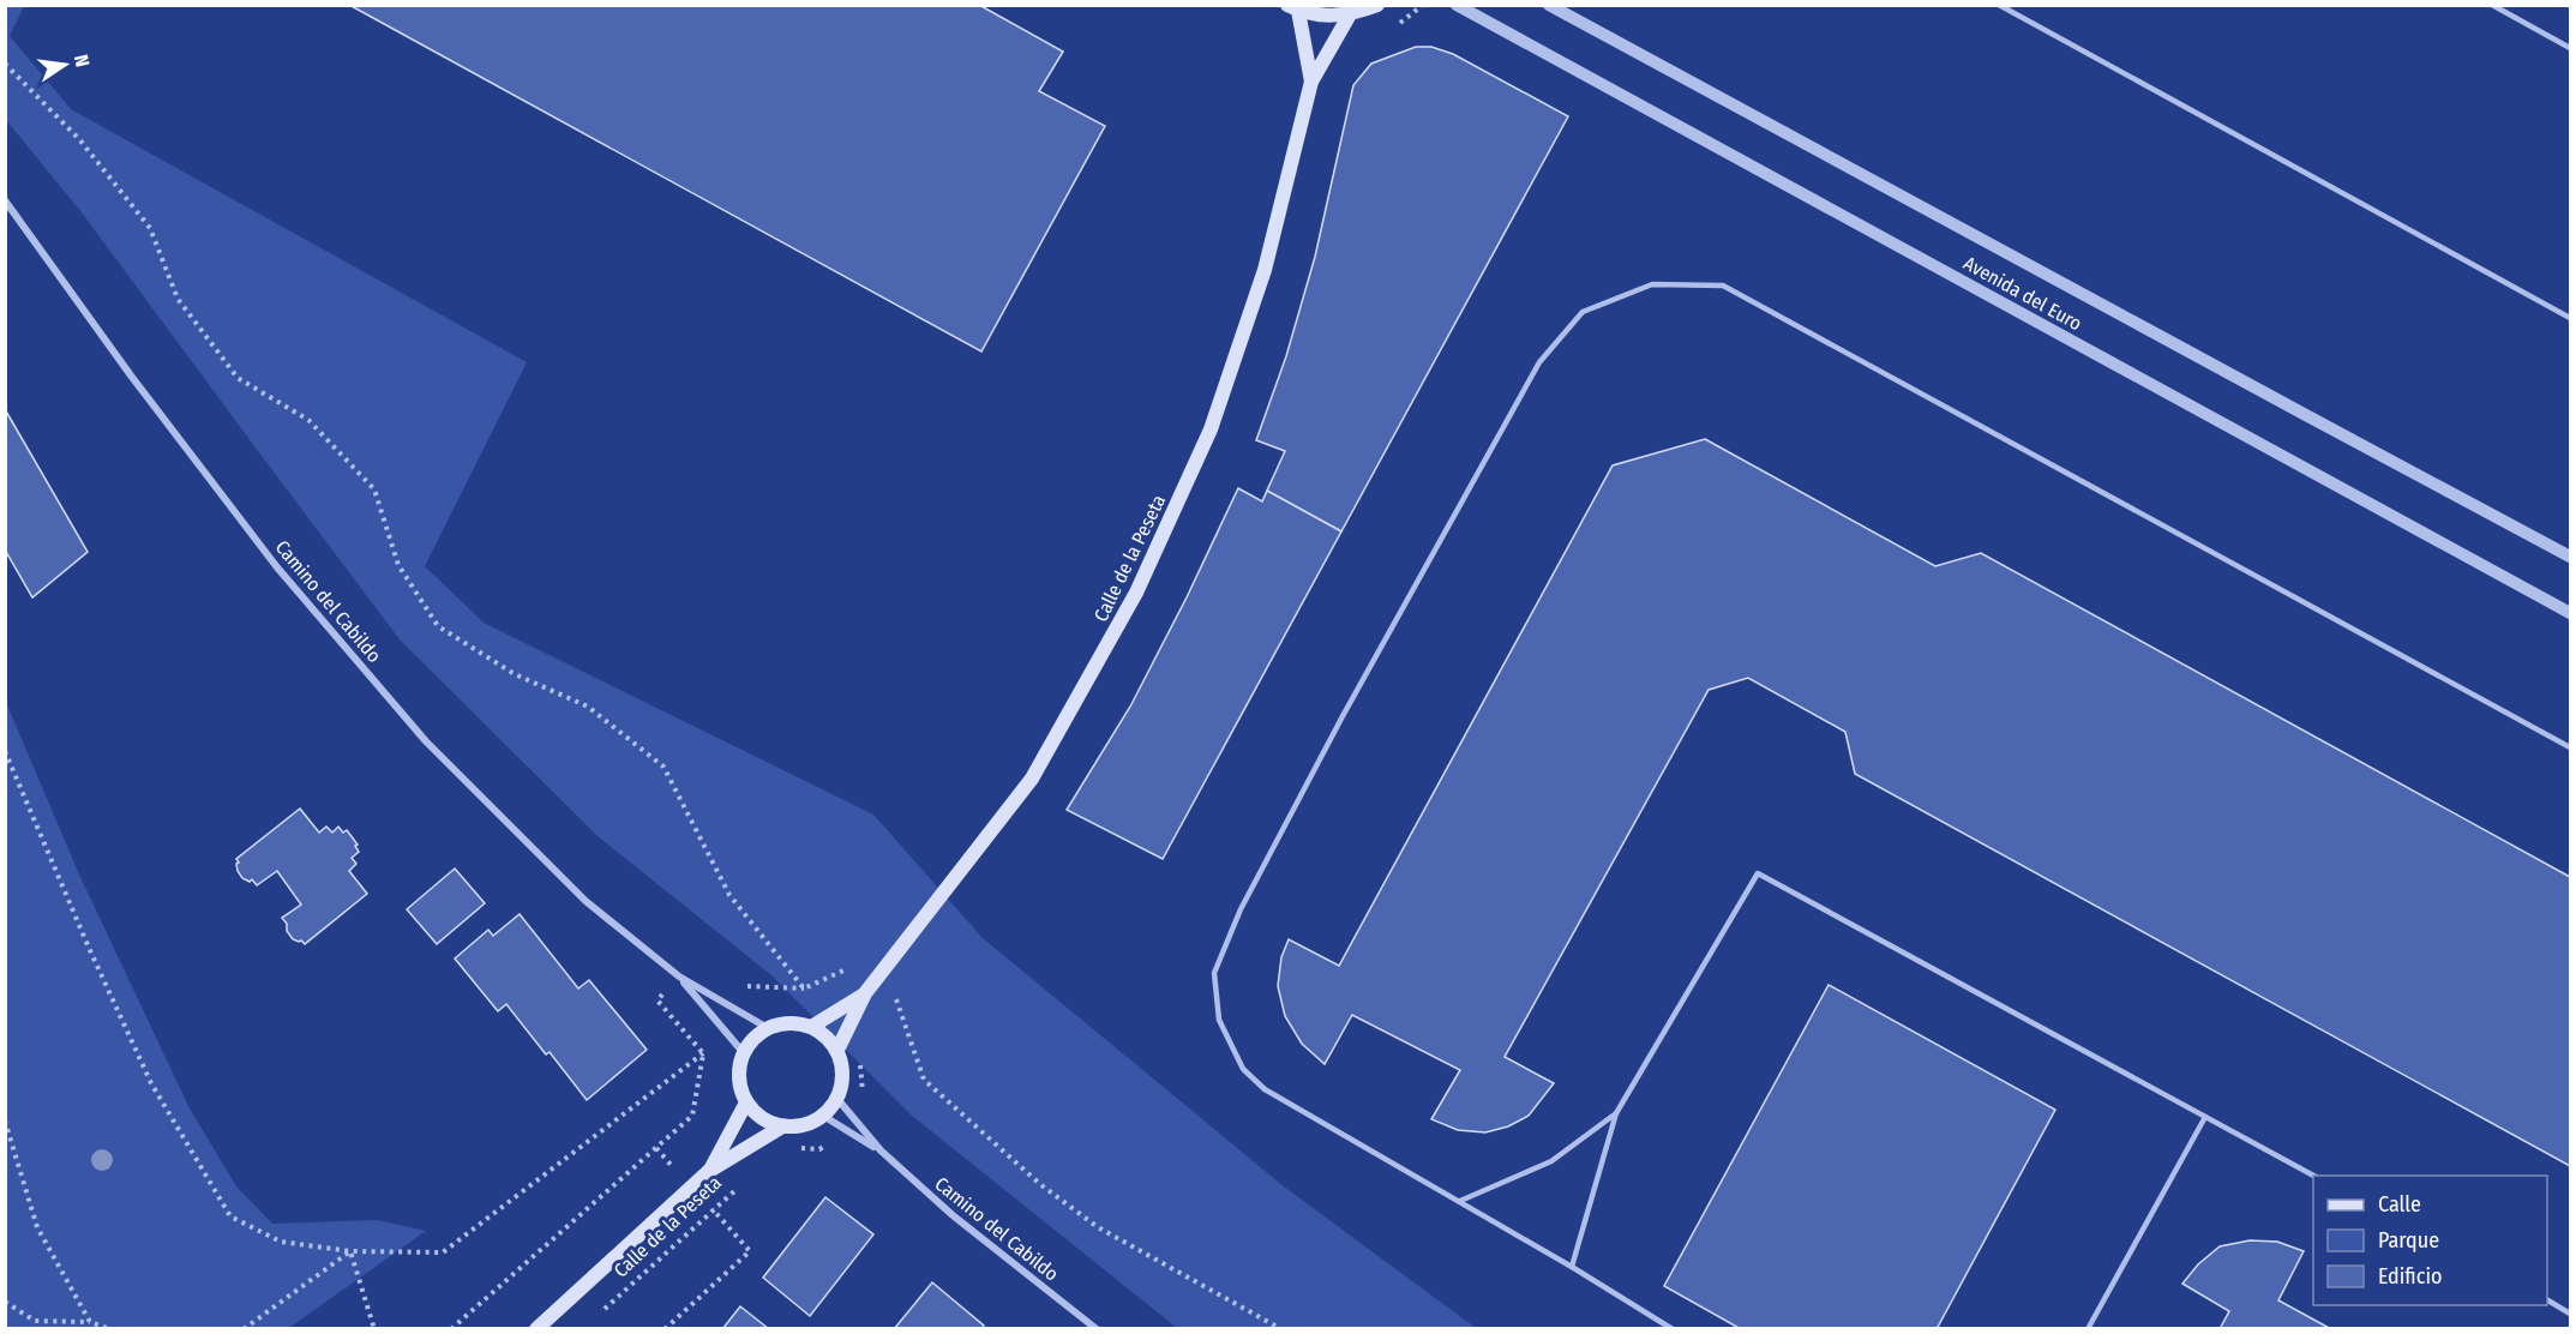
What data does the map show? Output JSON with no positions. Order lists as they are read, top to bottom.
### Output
{
  "streets": {
    "main road": ["Calle de la Peseta"],
    "street": ["Avenida del Euro", "Camino del Cabildo"]
  },
  "crossings": [
    ["Calle de la Peseta", "Camino del Cabildo"]
  ],
  "legend": ["Calle", "Parque", "Edificio"],
  "north": "right"
}
